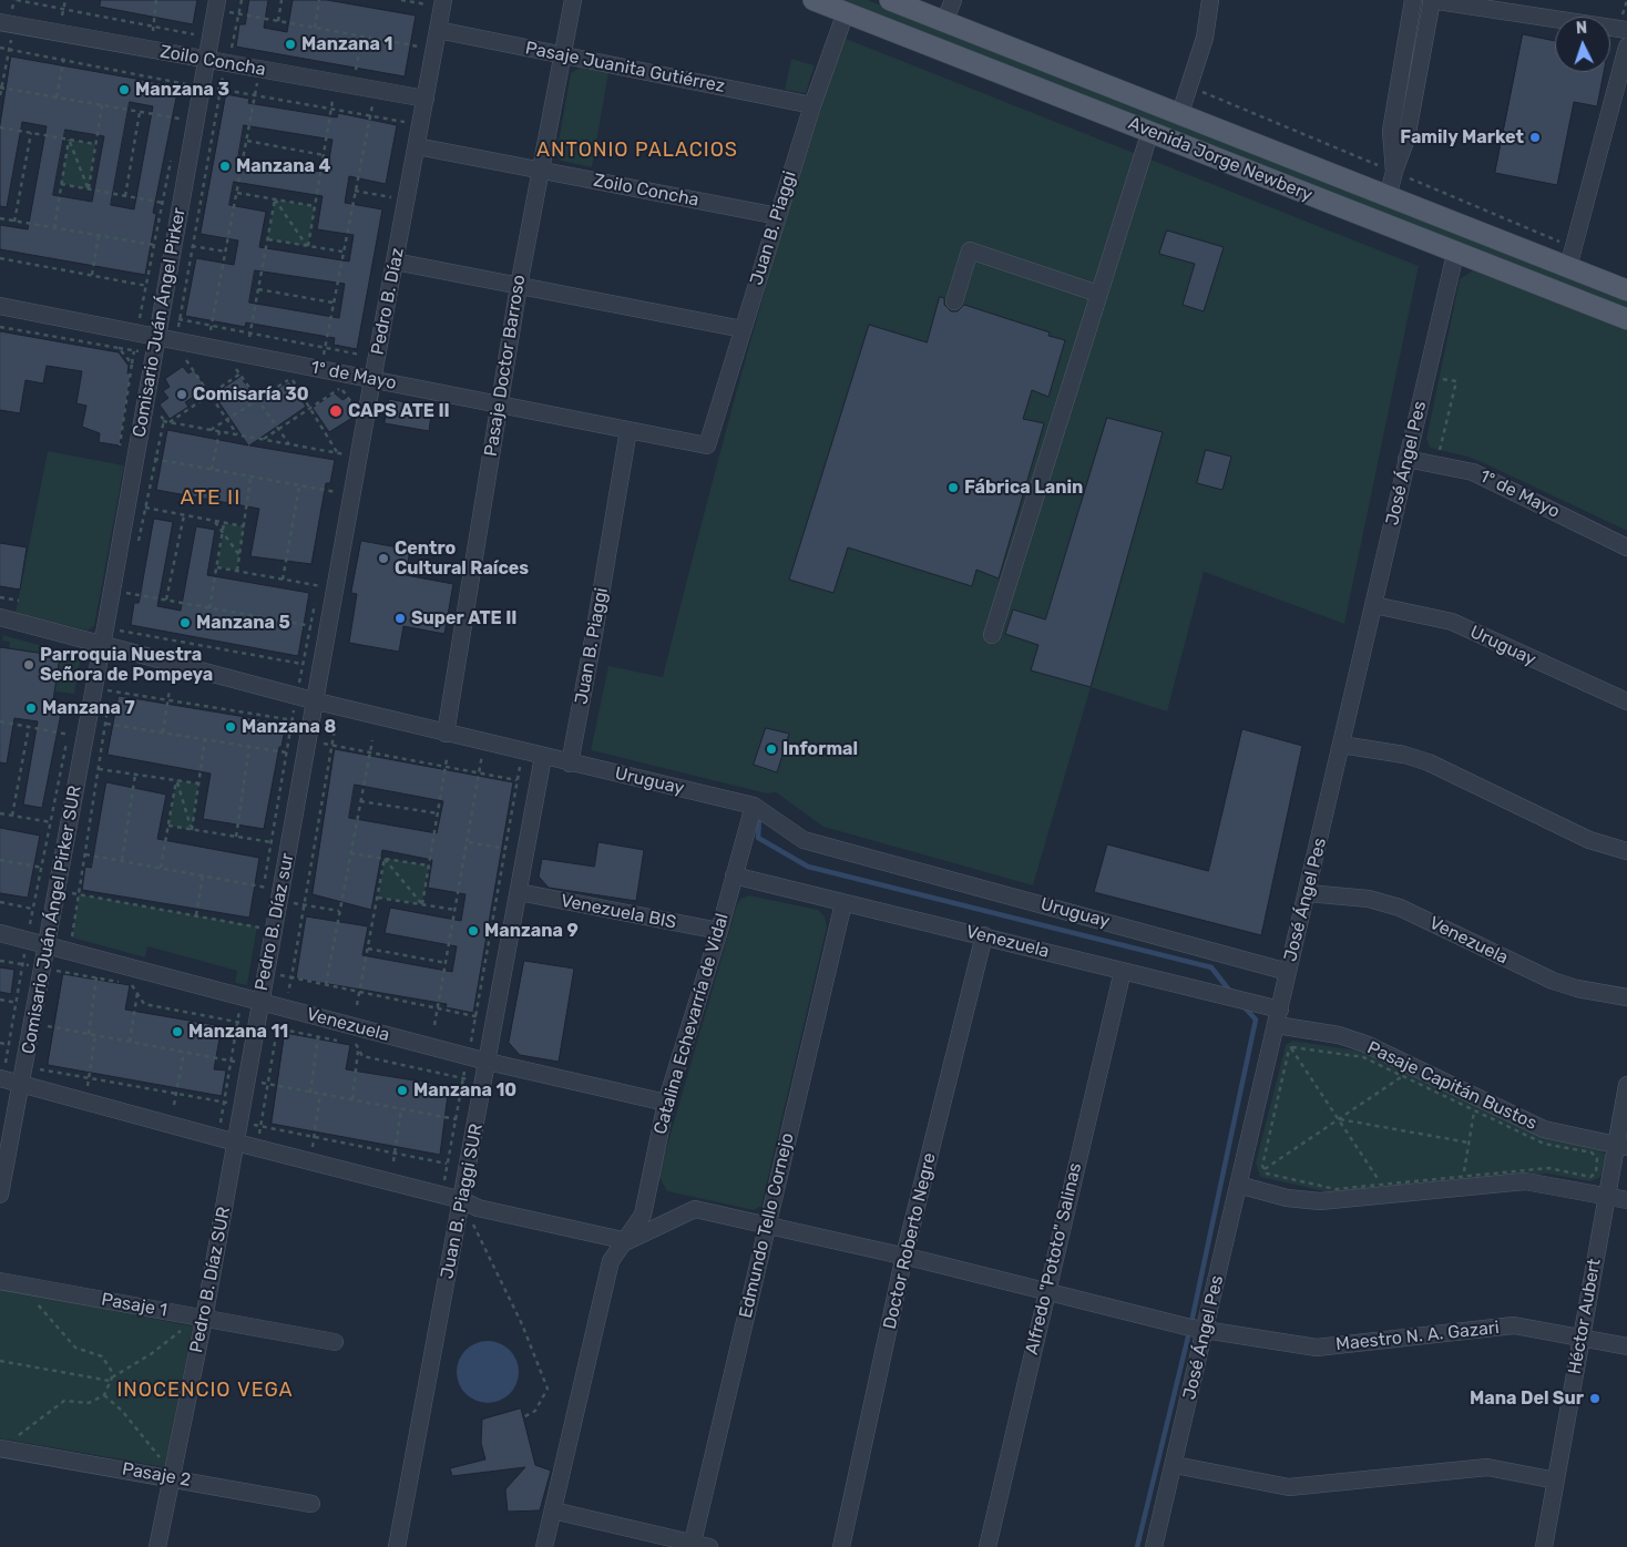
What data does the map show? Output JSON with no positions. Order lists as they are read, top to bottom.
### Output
{
  "streets": {
    "main road": ["Avenida Jorge Newbery"],
    "street": [
      "Zoilo Concha",
      "Pasaje Juanita Gutiérrez",
      "Juan B. Piaggi",
      "Pedro B. Díaz",
      "Comisario Juán Ángel Pirker",
      "Pasaje Doctor Barroso",
      "1º de Mayo",
      "José Ángel Pes",
      "Uruguay",
      "Venezuela BIS",
      "Comisario Juán Ángel Pirker SUR",
      "Pedro B. Díaz sur",
      "Venezuela",
      "Catalina Echevarría de Vidal",
      "Pasaje Capitán Bustos",
      "Juan B. Piaggi SUR",
      "Edmundo Tello Cornejo",
      "Doctor Roberto Negre",
      "Alfredo \"Pototo\" Salinas",
      "Pedro B. Díaz SUR",
      "Pasaje 1",
      "Héctor Aubert",
      "Maestro N. A. Gazari",
      "Pasaje 2"
    ]
  },
  "crossings": [
    ["Zoilo Concha", "Juan B. Piaggi"],
    ["Zoilo Concha", "Pedro B. Díaz"],
    ["Zoilo Concha", "Comisario Juán Ángel Pirker"],
    ["Zoilo Concha", "Pasaje Doctor Barroso"],
    ["Pasaje Juanita Gutiérrez", "Juan B. Piaggi"],
    ["Pasaje Juanita Gutiérrez", "Pedro B. Díaz"],
    ["Pasaje Juanita Gutiérrez", "Pasaje Doctor Barroso"],
    ["Avenida Jorge Newbery", "Juan B. Piaggi"],
    ["Avenida Jorge Newbery", "José Ángel Pes"],
    ["Juan B. Piaggi", "1º de Mayo"],
    ["Juan B. Piaggi", "Uruguay"],
    ["Pedro B. Díaz", "1º de Mayo"],
    ["Pedro B. Díaz", "Uruguay"],
    ["Pedro B. Díaz", "Pedro B. Díaz sur"],
    ["Comisario Juán Ángel Pirker", "1º de Mayo"],
    ["Comisario Juán Ángel Pirker", "Uruguay"],
    ["Comisario Juán Ángel Pirker", "Comisario Juán Ángel Pirker SUR"],
    ["Pasaje Doctor Barroso", "1º de Mayo"],
    ["Pasaje Doctor Barroso", "Uruguay"],
    ["1º de Mayo", "José Ángel Pes"],
    ["José Ángel Pes", "Uruguay"],
    ["José Ángel Pes", "Venezuela"],
    ["José Ángel Pes", "Pasaje Capitán Bustos"],
    ["José Ángel Pes", "Maestro N. A. Gazari"],
    ["Uruguay", "Comisario Juán Ángel Pirker SUR"],
    ["Uruguay", "Pedro B. Díaz sur"],
    ["Uruguay", "Catalina Echevarría de Vidal"],
    ["Uruguay", "Juan B. Piaggi SUR"],
    ["Venezuela BIS", "Catalina Echevarría de Vidal"],
    ["Venezuela BIS", "Juan B. Piaggi SUR"],
    ["Comisario Juán Ángel Pirker SUR", "Venezuela"],
    ["Pedro B. Díaz sur", "Venezuela"],
    ["Pedro B. Díaz sur", "Pedro B. Díaz SUR"],
    ["Venezuela", "Catalina Echevarría de Vidal"],
    ["Venezuela", "Pasaje Capitán Bustos"],
    ["Venezuela", "Juan B. Piaggi SUR"],
    ["Venezuela", "Edmundo Tello Cornejo"],
    ["Venezuela", "Doctor Roberto Negre"],
    ["Venezuela", "Alfredo \"Pototo\" Salinas"],
    ["Catalina Echevarría de Vidal", "Maestro N. A. Gazari"],
    ["Pasaje Capitán Bustos", "Héctor Aubert"],
    ["Edmundo Tello Cornejo", "Maestro N. A. Gazari"],
    ["Doctor Roberto Negre", "Maestro N. A. Gazari"],
    ["Alfredo \"Pototo\" Salinas", "Maestro N. A. Gazari"],
    ["Pedro B. Díaz SUR", "Pasaje 1"],
    ["Pedro B. Díaz SUR", "Pasaje 2"],
    ["Héctor Aubert", "Maestro N. A. Gazari"]
  ],
  "districts": ["ANTONIO PALACIOS", "ATE II", "INOCENCIO VEGA"],
  "places": [
    "Manzana 1",
    "Manzana 3",
    "Family Market",
    "Manzana 4",
    "Comisaría 30",
    "CAPS ATE II",
    "Fábrica Lanin",
    "Centro Cultural Raíces",
    "Super ATE II",
    "Manzana 5",
    "Parroquia Nuestra Señora de Pompeya",
    "Manzana 7",
    "Manzana 8",
    "Informal",
    "Manzana 9",
    "Manzana 11",
    "Manzana 10",
    "Mana Del Sur"
  ],
  "north": "top"
}
